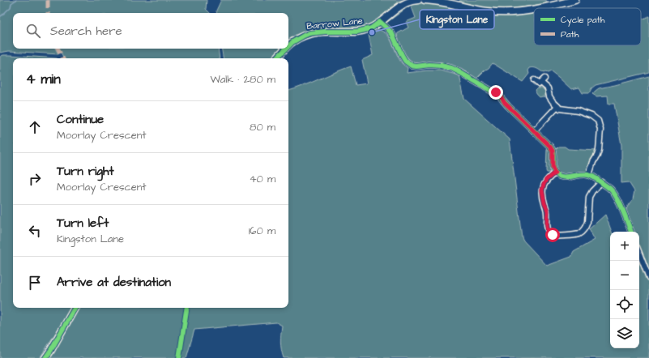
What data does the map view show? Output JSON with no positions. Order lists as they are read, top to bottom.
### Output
{
  "streets": {
    "main road": ["Barrow Lane"]
  },
  "places": ["Kingston Lane"],
  "legend": ["Cycle path", "Path"],
  "page": {
    "search": "Search here",
    "heading": ["4 min", "Walk · 280 m"],
    "list": [
      ["Continue", "Moorlay Crescent", "80 m"],
      ["Turn right", "Moorlay Crescent", "40 m"],
      ["Turn left", "Kingston Lane", "160 m"],
      "Arrive at destination"
    ],
    "map_buttons": ["+", "−"]
  }
}
